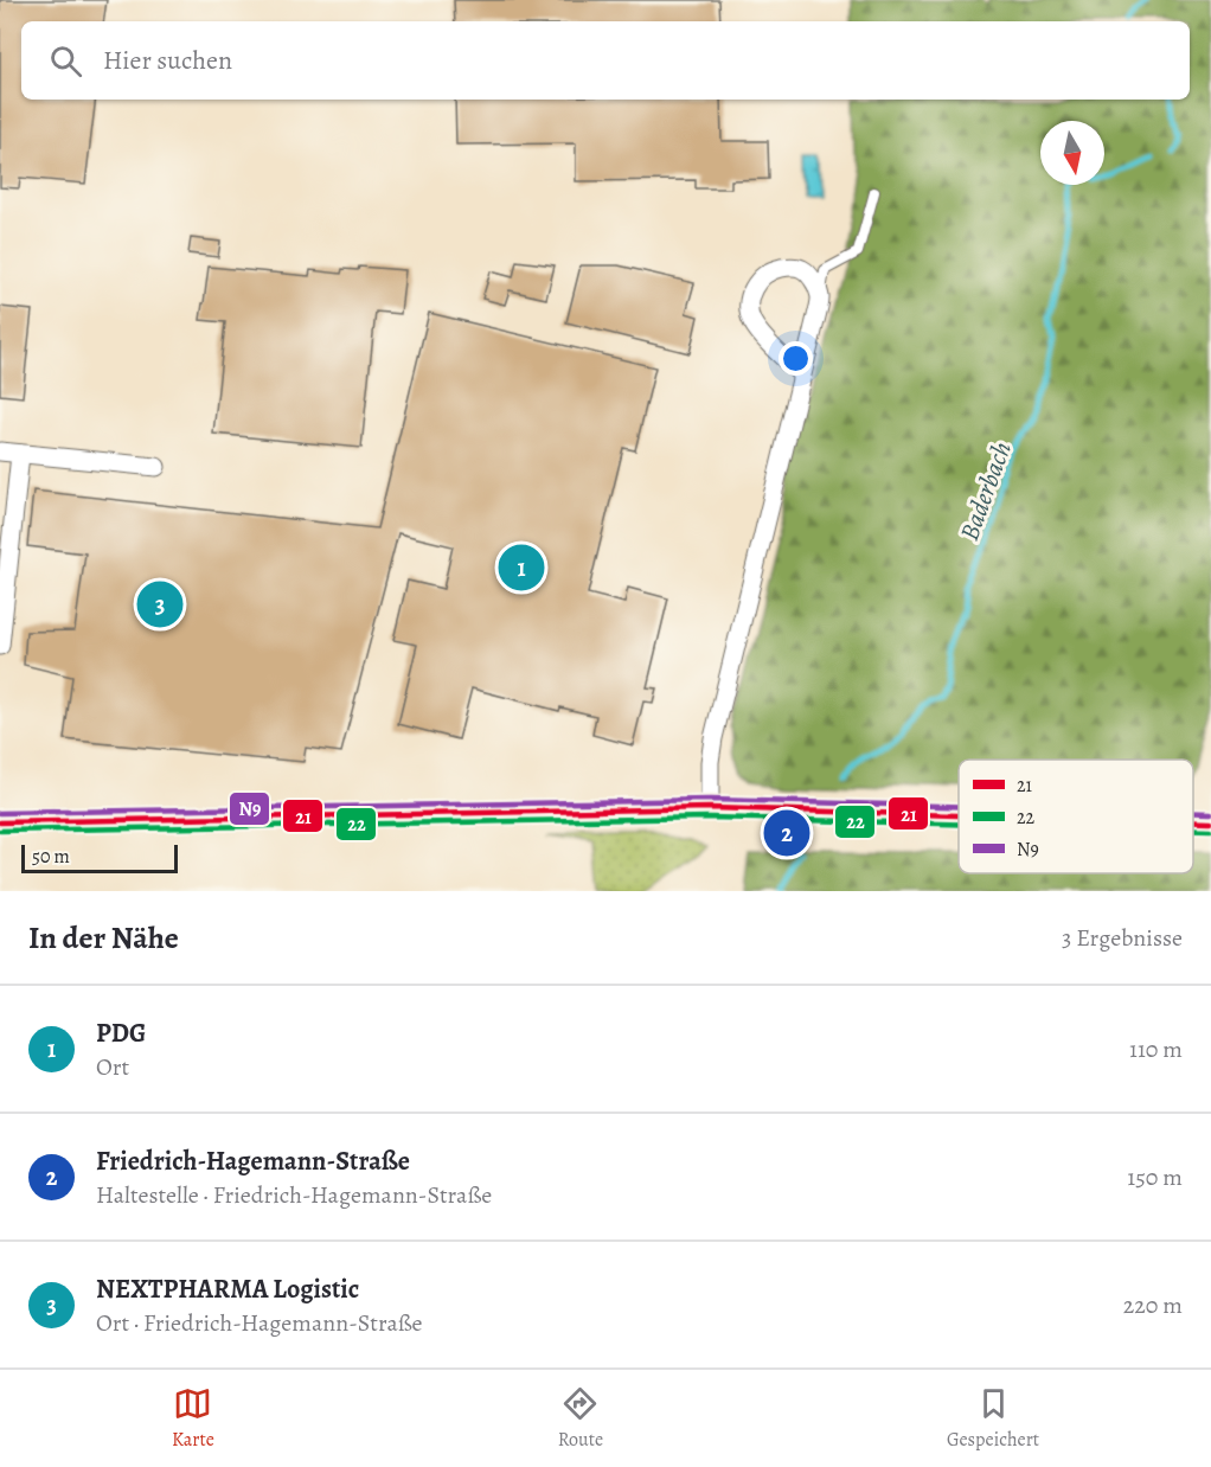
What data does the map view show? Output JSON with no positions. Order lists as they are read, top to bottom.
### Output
{
  "water": ["Baderbach"],
  "lines": ["transit line N9", "transit line 21", "transit line 22"],
  "legend": ["21", "22", "N9"],
  "scale_bar": "50 m",
  "north": "bottom",
  "page": {
    "search": "Hier suchen",
    "pins": ["1", "3", "2"],
    "scale": "50 m",
    "heading": ["In der Nähe", "3 Ergebnisse"],
    "list": [
      {
        "mark": "1",
        "name": "PDG",
        "note": "Ort",
        "value": "110 m"
      },
      {
        "mark": "2",
        "name": "Friedrich-Hagemann-Straße",
        "note": "Haltestelle · Friedrich-Hagemann-Straße",
        "value": "150 m"
      },
      {
        "mark": "3",
        "name": "NEXTPHARMA Logistic",
        "note": "Ort · Friedrich-Hagemann-Straße",
        "value": "220 m"
      }
    ],
    "nav": ["Karte", "Route", "Gespeichert"]
  }
}
